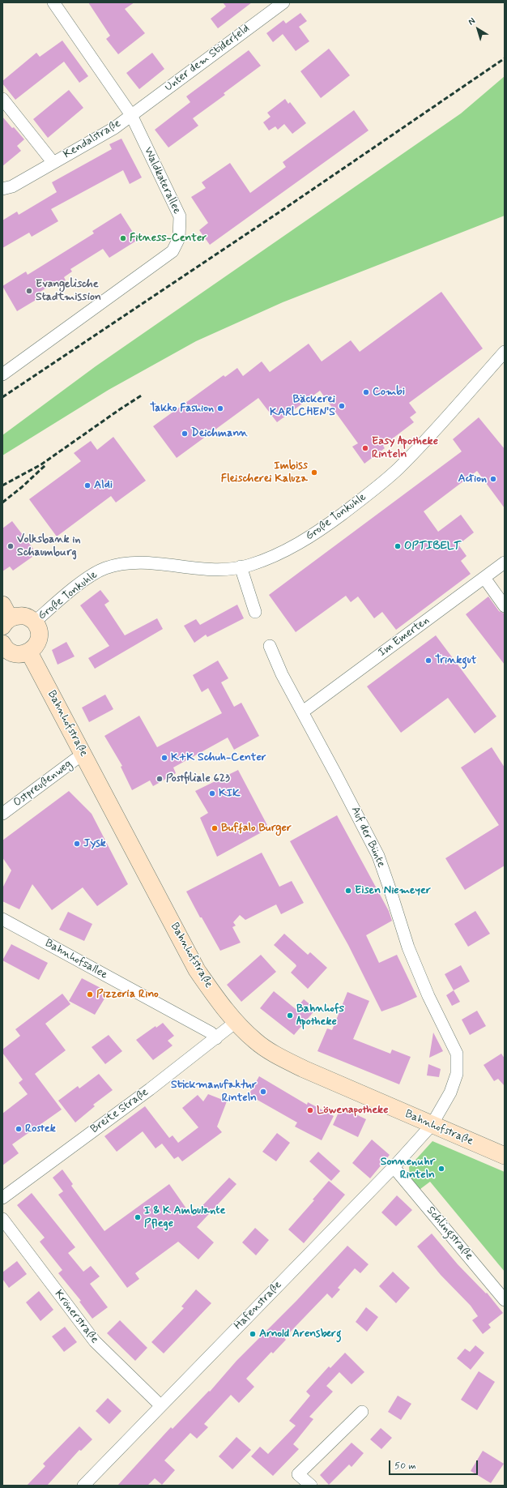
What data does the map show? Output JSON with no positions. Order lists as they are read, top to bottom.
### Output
{
  "streets": {
    "main road": ["Bahnhofstraße"],
    "street": [
      "Unter dem Stiderfeld",
      "Kendalstraße",
      "Waldkaterallee",
      "Große Tonkuhle",
      "Im Emerten",
      "Ostpreußenweg",
      "Auf der Bünte",
      "Bahnhofsallee",
      "Breite Straße",
      "Schlingstraße",
      "Hafenstraße",
      "Krönerstraße"
    ]
  },
  "crossings": [
    ["Unter dem Stiderfeld", "Kendalstraße"],
    ["Unter dem Stiderfeld", "Waldkaterallee"],
    ["Kendalstraße", "Waldkaterallee"],
    ["Im Emerten", "Auf der Bünte"],
    ["Bahnhofstraße", "Ostpreußenweg"],
    ["Bahnhofstraße", "Auf der Bünte"],
    ["Bahnhofstraße", "Breite Straße"],
    ["Bahnhofstraße", "Hafenstraße"],
    ["Auf der Bünte", "Hafenstraße"],
    ["Bahnhofsallee", "Breite Straße"],
    ["Schlingstraße", "Hafenstraße"],
    ["Hafenstraße", "Krönerstraße"]
  ],
  "places": [
    "Fitness-Center",
    "Evangelische Stadtmission",
    "Combi",
    "Bäckerei KARLCHEN'S",
    "Takko Fashion",
    "Deichmann",
    "Easy Apotheke Rinteln",
    "Imbiss Fleischerei Kaluza",
    "Action",
    "Aldi",
    "Volksbank in Schaumburg",
    "OPTIBELT",
    "Trinkgut",
    "K+K Schuh-Center",
    "Postfiliale 623",
    "KIK",
    "Buffalo Burger",
    "Jysk",
    "Eisen Niemeyer",
    "Pizzeria Rino",
    "Bahnhofs Apotheke",
    "Stickmanufaktur Rinteln",
    "Löwenapotheke",
    "Rostek",
    "Sonnenuhr Rinteln",
    "I & K Ambulante Pflege",
    "Arnold Arensberg"
  ],
  "scale_bar": "50 m",
  "north": "top left"
}
